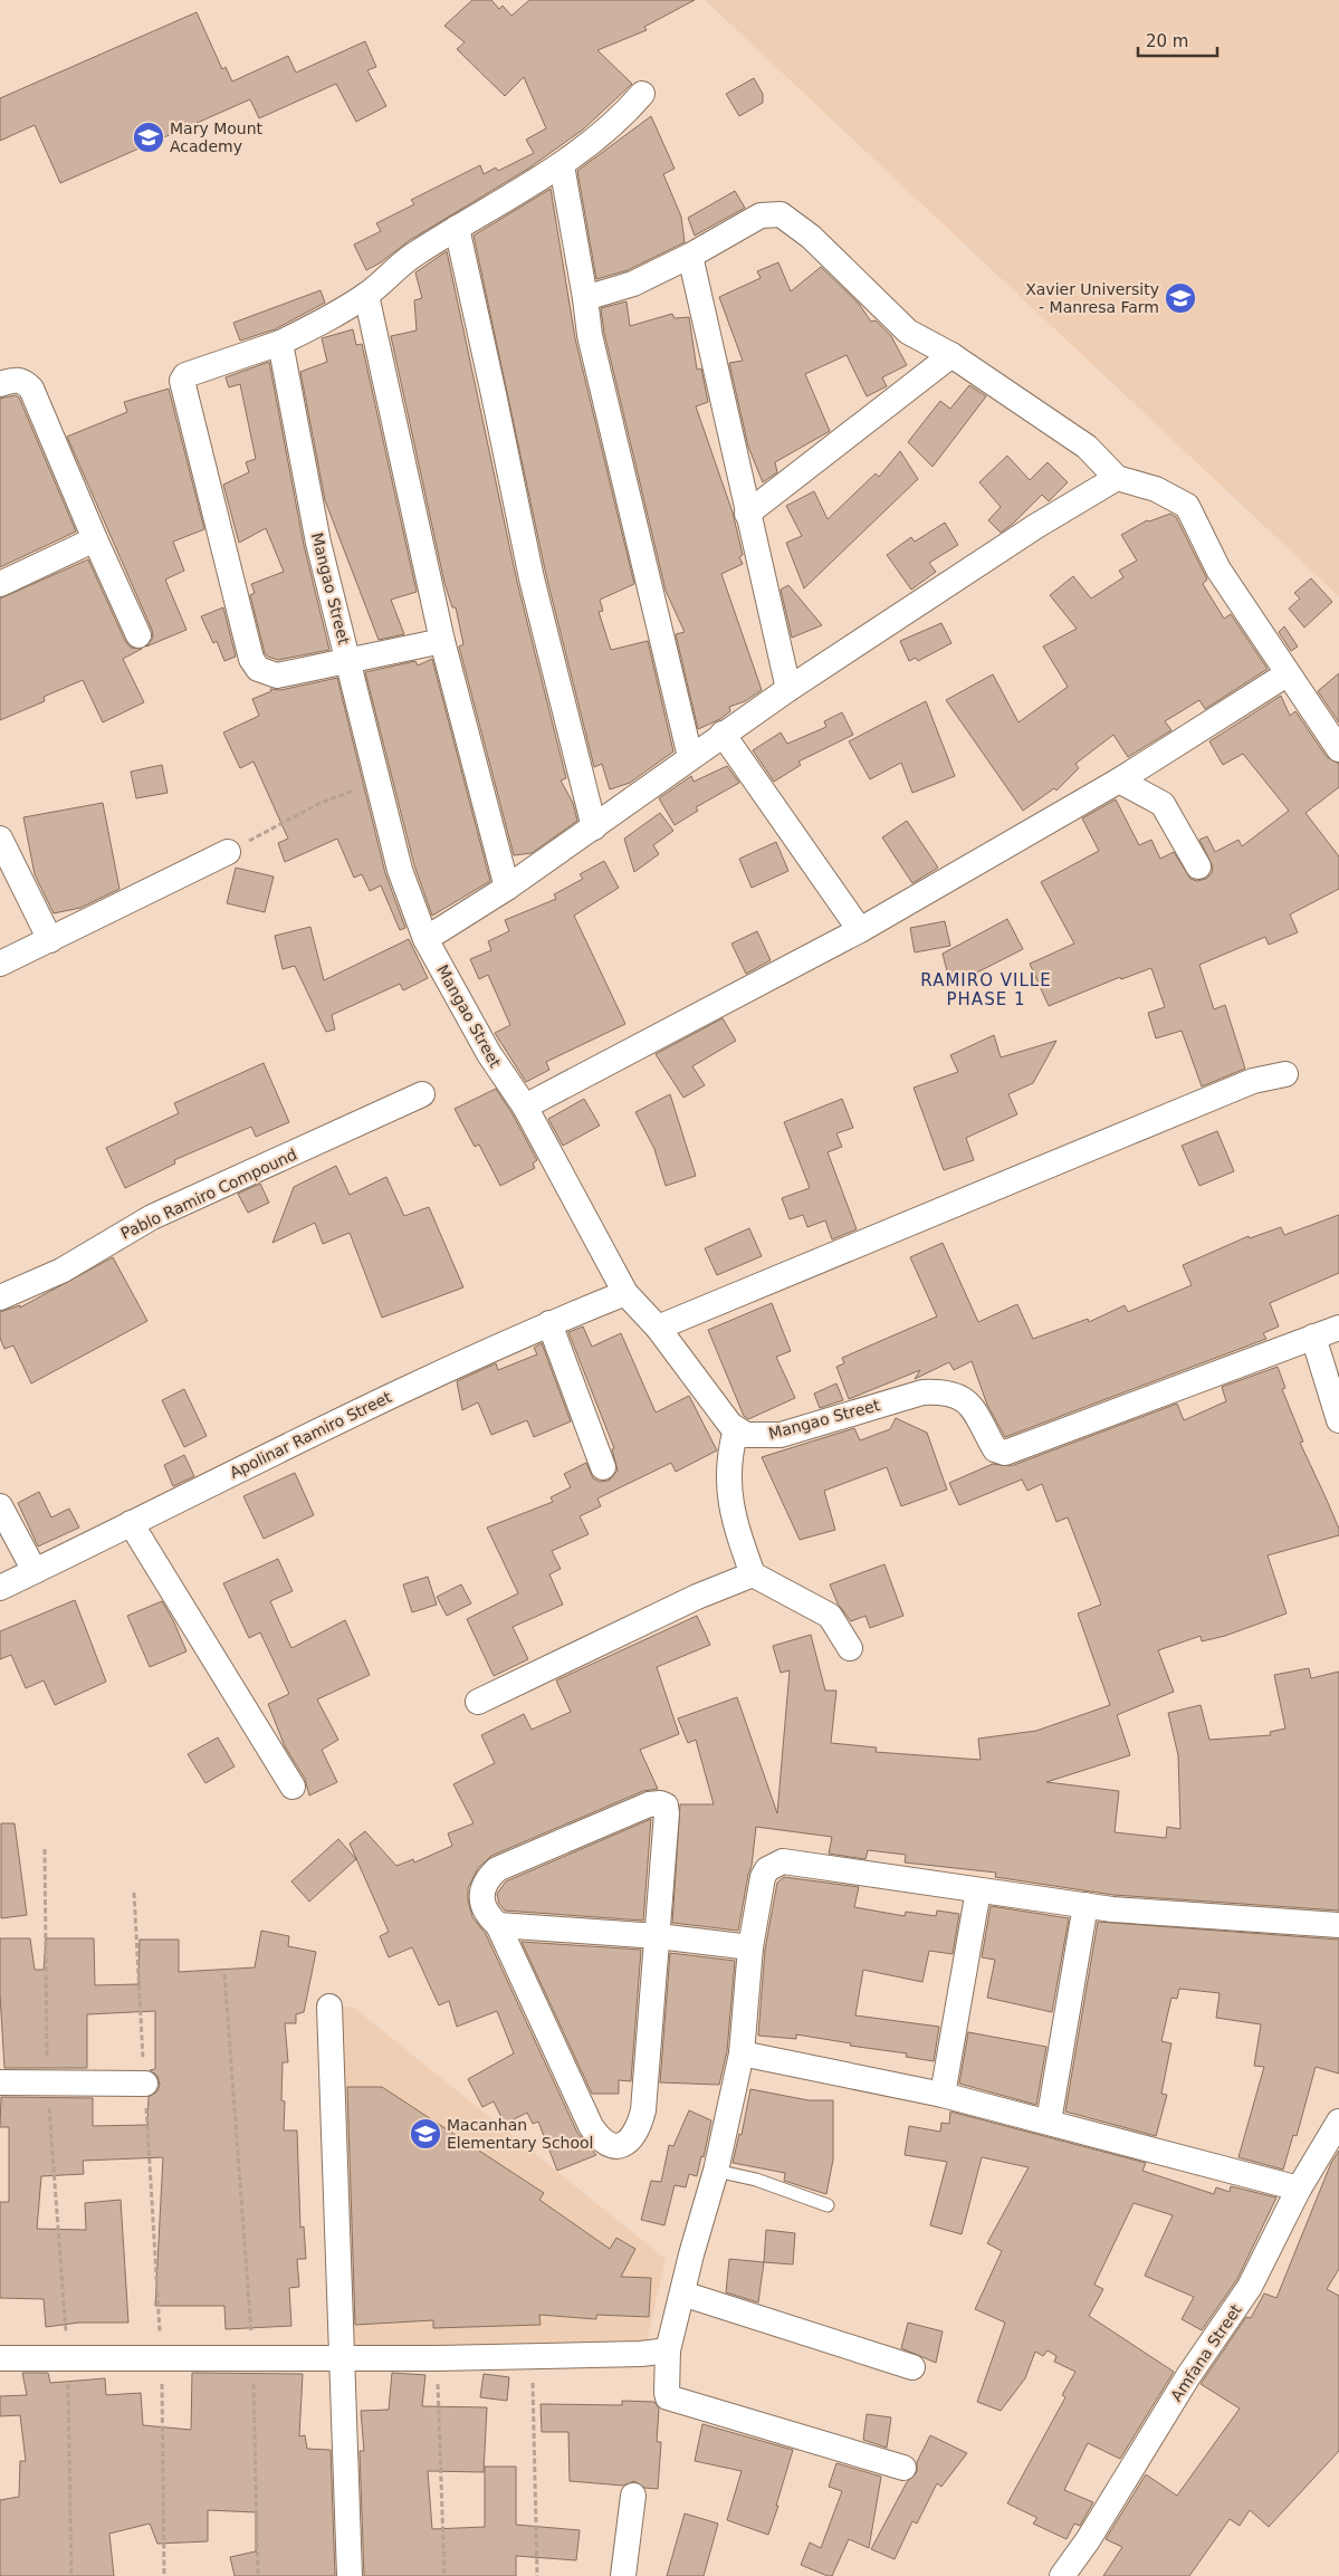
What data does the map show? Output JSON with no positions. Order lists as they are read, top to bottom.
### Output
{
  "streets": {
    "street": [
      "Mangao Street",
      "Pablo Ramiro Compound",
      "Apolinar Ramiro Street",
      "Amfana Street"
    ]
  },
  "crossings": [
    ["Mangao Street", "Apolinar Ramiro Street"]
  ],
  "districts": ["RAMIRO VILLE PHASE 1"],
  "places": {
    "school or university": ["Mary Mount Academy", "Xavier University - Manresa Farm", "Macanhan Elementary School"]
  },
  "scale_bar": "20 m"
}
